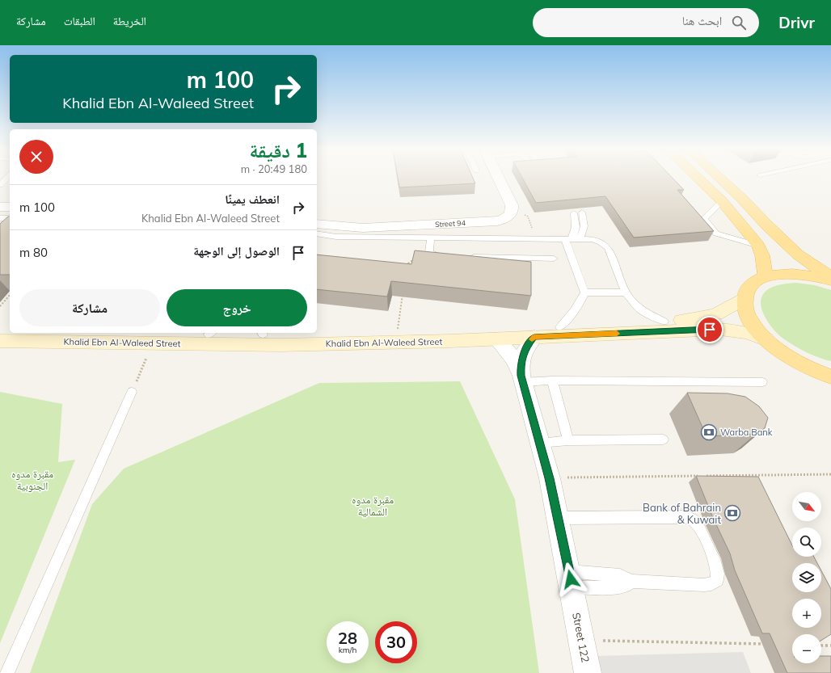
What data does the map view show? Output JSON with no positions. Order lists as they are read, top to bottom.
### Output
{
  "streets": {
    "main road": ["Khalid Ebn Al-Waleed Street"],
    "street": ["Street 94", "Street 122"]
  },
  "crossings": [
    ["Khalid Ebn Al-Waleed Street", "Street 122"]
  ],
  "parks": ["مقبرة مدوه الجنوبية", "مقبرة مدوه الشمالية"],
  "places": {
    "bank": ["Warba Bank", "Bank of Bahrain & Kuwait"]
  },
  "north": "bottom right",
  "page": {
    "header": "Drivr",
    "search": "ابحث هنا",
    "nav": ["الخريطة", "الطبقات", "مشاركة"],
    "turn": ["100 m", "Khalid Ebn Al-Waleed Street"],
    "heading": ["1 دقيقة", "180 m · 20:49"],
    "list": [
      {
        "name": "انعطف يمينًا",
        "note": "Khalid Ebn Al-Waleed Street",
        "value": "100 m"
      },
      {
        "name": "الوصول إلى الوجهة",
        "value": "80 m"
      }
    ],
    "buttons": ["خروج", "مشاركة"],
    "map_buttons": ["+", "−"],
    "speed": "28 km/h",
    "limit": "30"
  }
}
